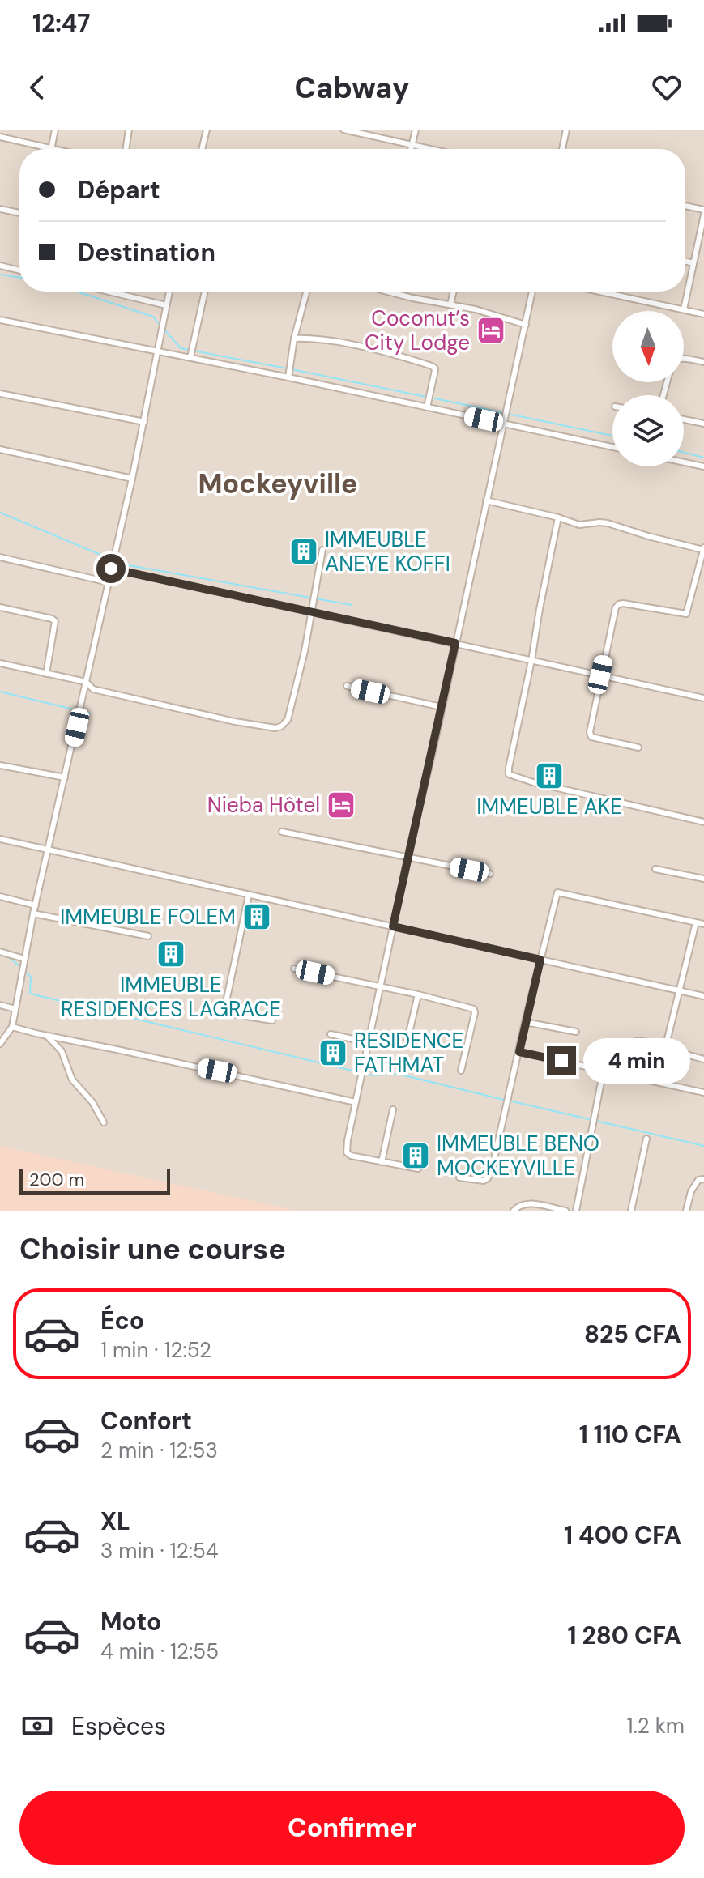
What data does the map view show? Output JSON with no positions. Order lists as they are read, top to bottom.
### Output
{
  "districts": ["Mockeyville"],
  "places": {
    "hotel": ["Coconut’s City Lodge", "Nieba Hôtel"],
    "building": [
      "IMMEUBLE ANEYE KOFFI",
      "IMMEUBLE AKE",
      "IMMEUBLE FOLEM",
      "IMMEUBLE RESIDENCES LAGRACE",
      "RESIDENCE FATHMAT",
      "IMMEUBLE BENO MOCKEYVILLE"
    ]
  },
  "scale_bar": "200 m",
  "north": "bottom",
  "page": {
    "status": "12:47",
    "header": "Cabway",
    "banner": ["Départ", "Destination"],
    "bubble": "4 min",
    "scale": "200 m",
    "heading": "Choisir une course",
    "list": [
      {
        "name": "Éco",
        "note": "1 min · 12:52",
        "value": "825 CFA"
      },
      {
        "name": "Confort",
        "note": "2 min · 12:53",
        "value": "1 110 CFA"
      },
      {
        "name": "XL",
        "note": "3 min · 12:54",
        "value": "1 400 CFA"
      },
      {
        "name": "Moto",
        "note": "4 min · 12:55",
        "value": "1 280 CFA"
      }
    ],
    "pay": ["Espèces", "1.2 km"],
    "buttons": "Confirmer"
  }
}
